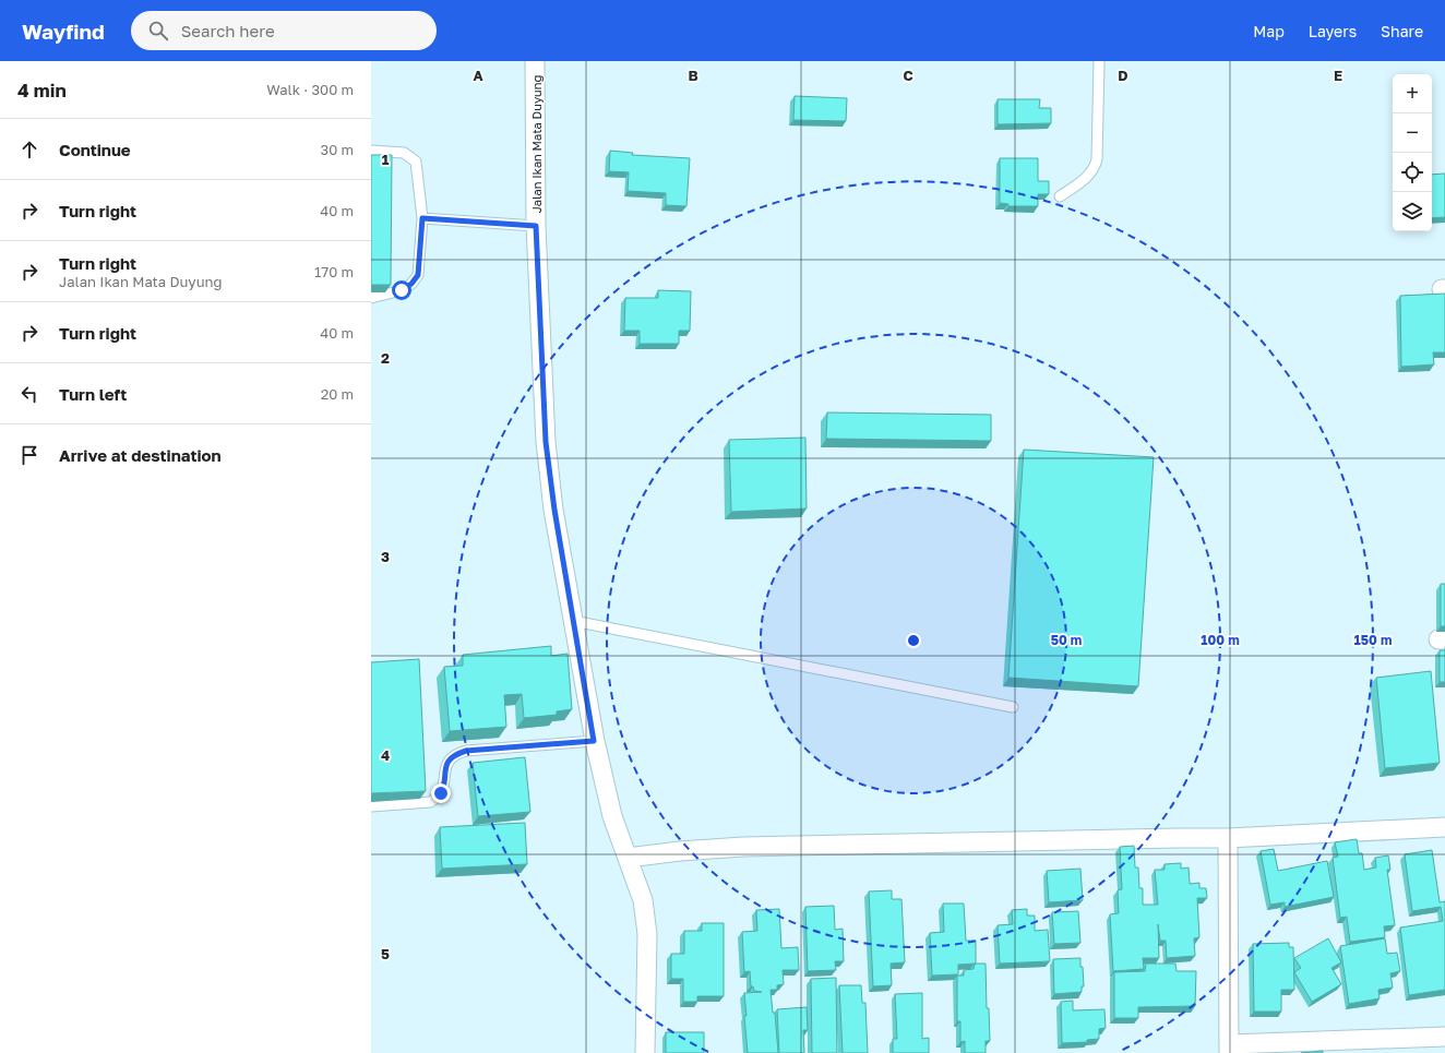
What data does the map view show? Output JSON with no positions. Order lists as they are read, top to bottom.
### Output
{
  "streets": {
    "street": ["Jalan Ikan Mata Duyung"]
  },
  "page": {
    "header": "Wayfind",
    "search": "Search here",
    "nav": ["Map", "Layers", "Share"],
    "heading": ["4 min", "Walk · 300 m"],
    "map_buttons": ["+", "−"],
    "list": [
      ["Continue", "30 m"],
      ["Turn right", "40 m"],
      ["Turn right", "Jalan Ikan Mata Duyung", "170 m"],
      ["Turn right", "40 m"],
      ["Turn left", "20 m"],
      "Arrive at destination"
    ]
  },
  "grid": {
    "columns": [
      "A",
      "B",
      "C",
      "D",
      "E"
    ],
    "rows": [
      "1",
      "2",
      "3",
      "4",
      "5"
    ]
  },
  "rings": ["50 m", "100 m", "150 m"]
}
